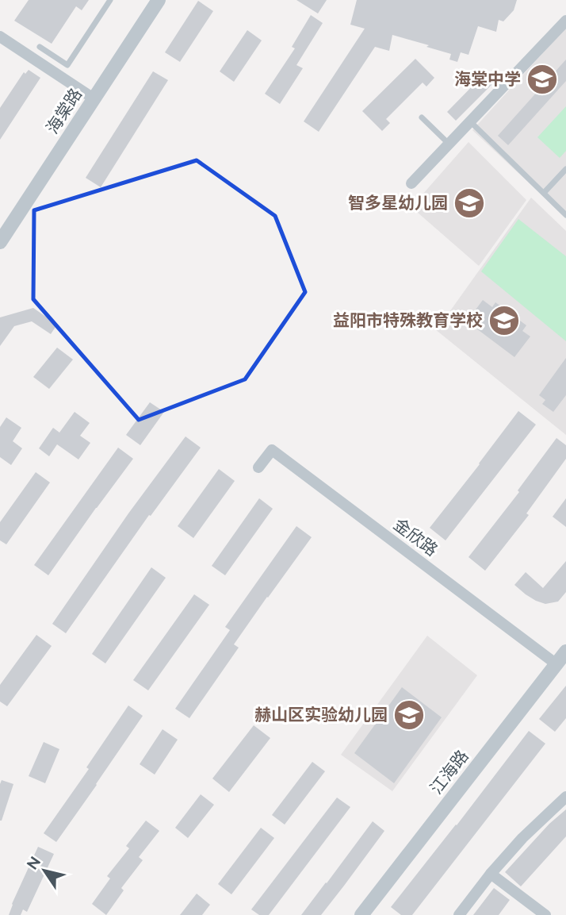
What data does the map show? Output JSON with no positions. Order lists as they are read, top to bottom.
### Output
{
  "streets": {
    "street": ["海棠路", "金欣路", "江海路"]
  },
  "crossings": [
    ["金欣路", "江海路"]
  ],
  "places": {
    "school or university": [
      "海棠中学",
      "智多星幼儿园",
      "益阳市特殊教育学校",
      "赫山区实验幼儿园"
    ]
  },
  "north": "top left"
}
